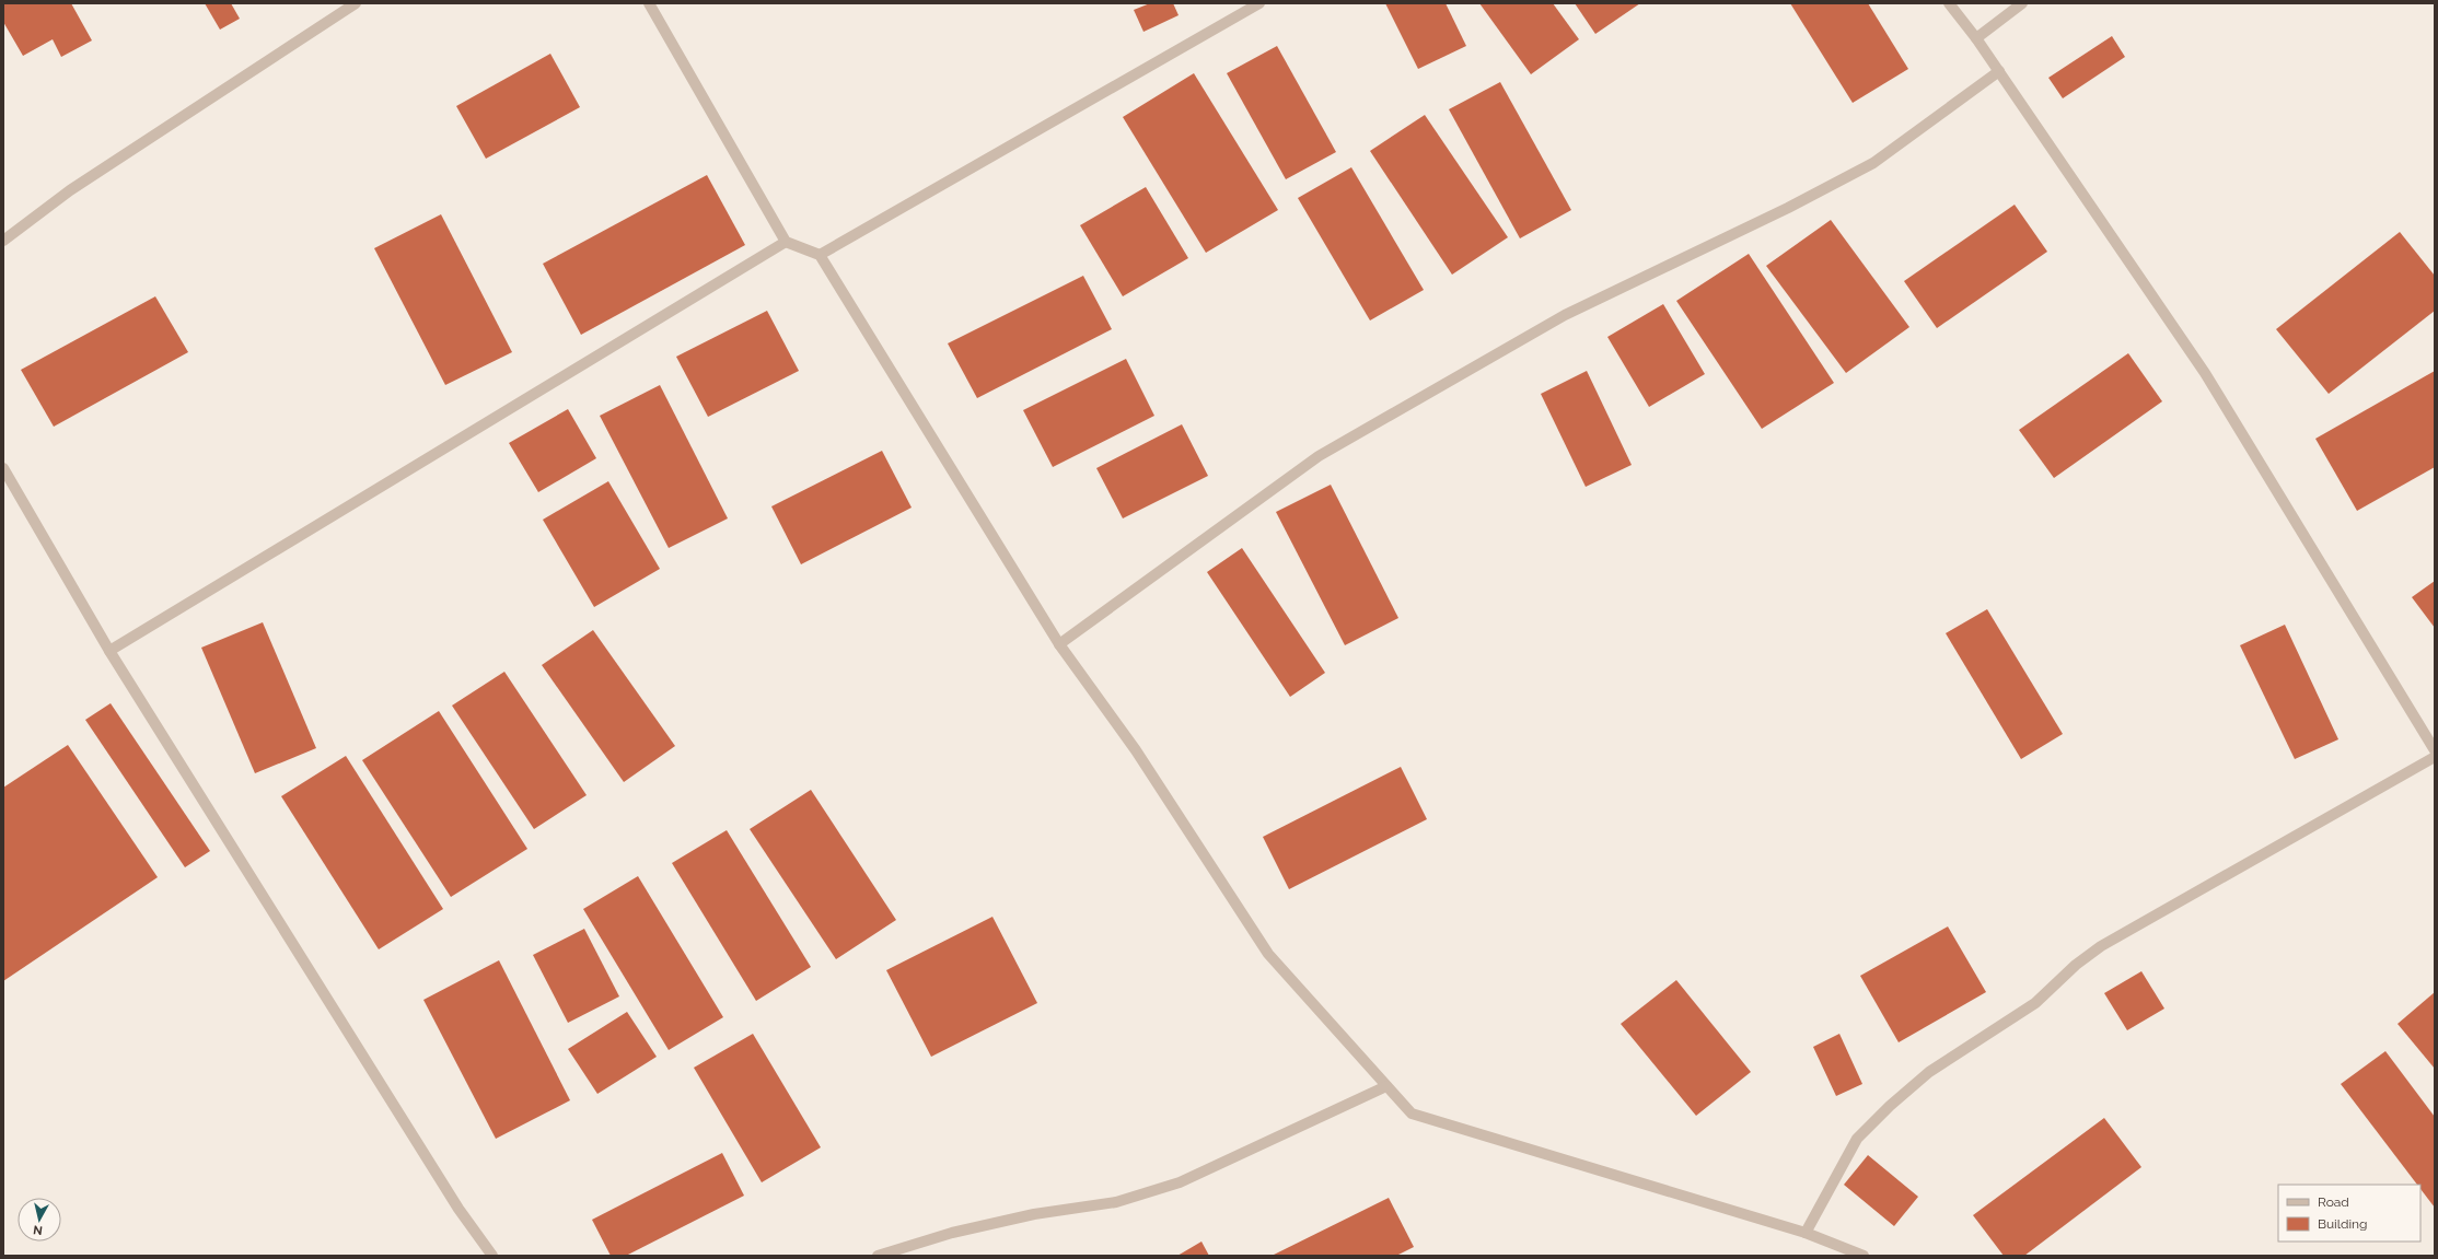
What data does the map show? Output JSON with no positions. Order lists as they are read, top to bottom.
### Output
{
  "legend": ["Road", "Building"],
  "north": "bottom"
}
